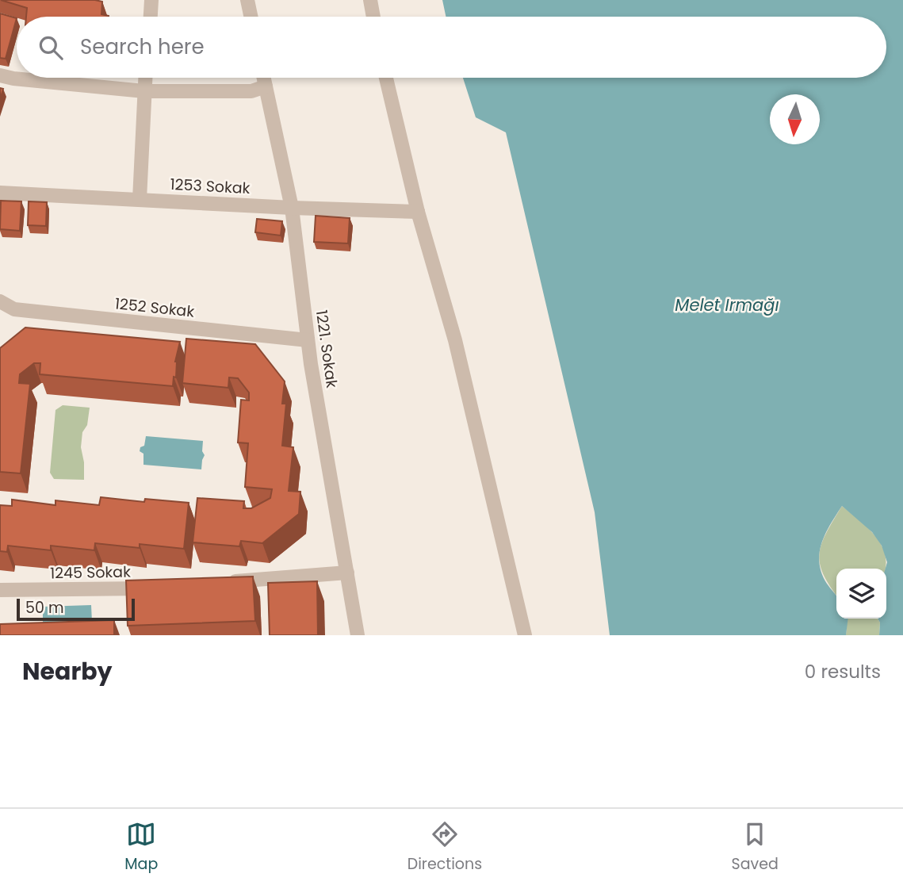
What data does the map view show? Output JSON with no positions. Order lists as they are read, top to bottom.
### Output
{
  "streets": {
    "street": [
      "1253 Sokak",
      "1252 Sokak",
      "1221. Sokak",
      "1245 Sokak"
    ]
  },
  "crossings": [
    ["1253 Sokak", "1221. Sokak"],
    ["1252 Sokak", "1221. Sokak"]
  ],
  "water": ["Melet Irmağı"],
  "scale_bar": "50 m",
  "north": "bottom",
  "page": {
    "search": "Search here",
    "scale": "50 m",
    "heading": ["Nearby", "0 results"],
    "nav": ["Map", "Directions", "Saved"]
  }
}
